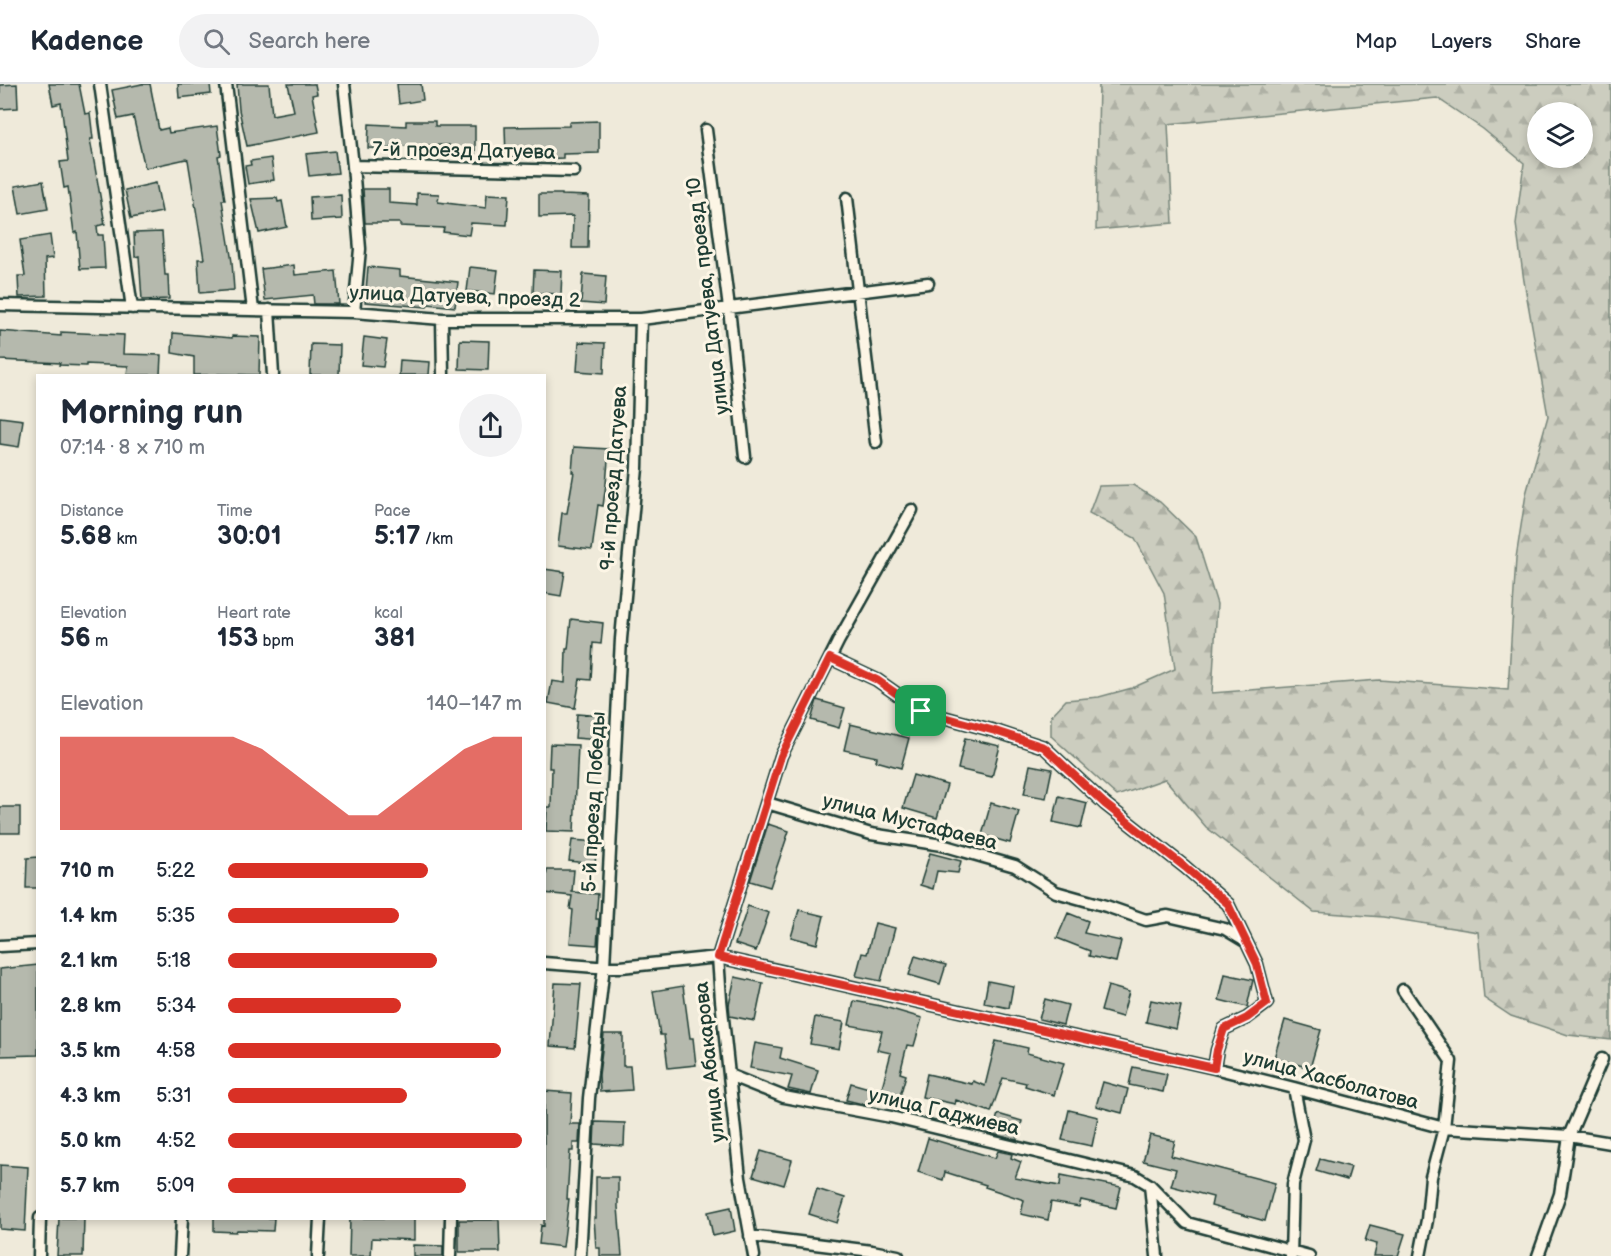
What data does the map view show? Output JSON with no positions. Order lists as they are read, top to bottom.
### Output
{
  "streets": {
    "street": [
      "7-й проезд Датуева",
      "улица Датуева, проезд 10",
      "улица Датуева, проезд 2",
      "9-й проезд Датуева",
      "5-й проезд Победы",
      "улица Мустафаева",
      "улица Абакарова",
      "улица Хасболатова",
      "улица Гаджиева"
    ]
  },
  "crossings": [
    ["улица Датуева, проезд 10", "улица Датуева, проезд 2"],
    ["улица Датуева, проезд 2", "9-й проезд Датуева"],
    ["9-й проезд Датуева", "5-й проезд Победы"],
    ["5-й проезд Победы", "улица Хасболатова"],
    ["улица Мустафаева", "улица Абакарова"],
    ["улица Абакарова", "улица Хасболатова"],
    ["улица Абакарова", "улица Гаджиева"]
  ],
  "page": {
    "header": "Kadence",
    "search": "Search here",
    "nav": ["Map", "Layers", "Share"],
    "heading": ["Morning run", "07:14 · 8 × 710 m"],
    "stats": [
      ["Distance", "5.68 km"],
      ["Time", "30:01"],
      ["Pace", "5:17 /km"],
      ["Elevation", "56 m"],
      ["Heart rate", "153 bpm"],
      ["kcal", "381"]
    ],
    "chart": ["Elevation", "140–147 m"],
    "list": [
      {
        "name": "710 m",
        "note": "5:22"
      },
      {
        "name": "1.4 km",
        "note": "5:35"
      },
      {
        "name": "2.1 km",
        "note": "5:18"
      },
      {
        "name": "2.8 km",
        "note": "5:34"
      },
      {
        "name": "3.5 km",
        "note": "4:58"
      },
      {
        "name": "4.3 km",
        "note": "5:31"
      },
      {
        "name": "5.0 km",
        "note": "4:52"
      },
      {
        "name": "5.7 km",
        "note": "5:09"
      }
    ]
  }
}
